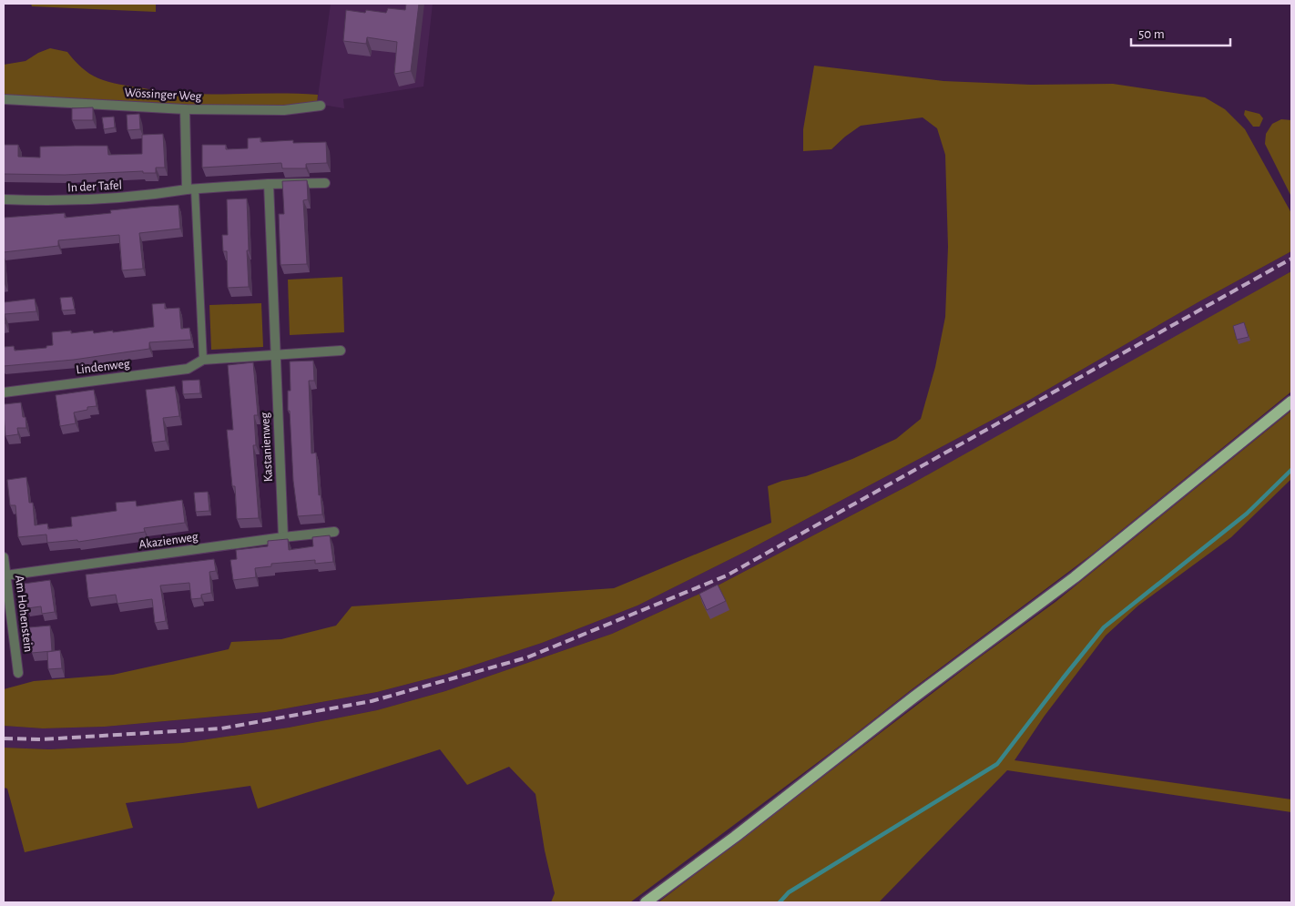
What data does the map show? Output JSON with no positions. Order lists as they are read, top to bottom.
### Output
{
  "streets": {
    "street": [
      "Wössinger Weg",
      "In der Tafel",
      "Lindenweg",
      "Kastanienweg",
      "Akazienweg",
      "Am Hohenstein"
    ]
  },
  "crossings": [
    ["In der Tafel", "Kastanienweg"],
    ["Kastanienweg", "Akazienweg"],
    ["Akazienweg", "Am Hohenstein"]
  ],
  "scale_bar": "50 m"
}
